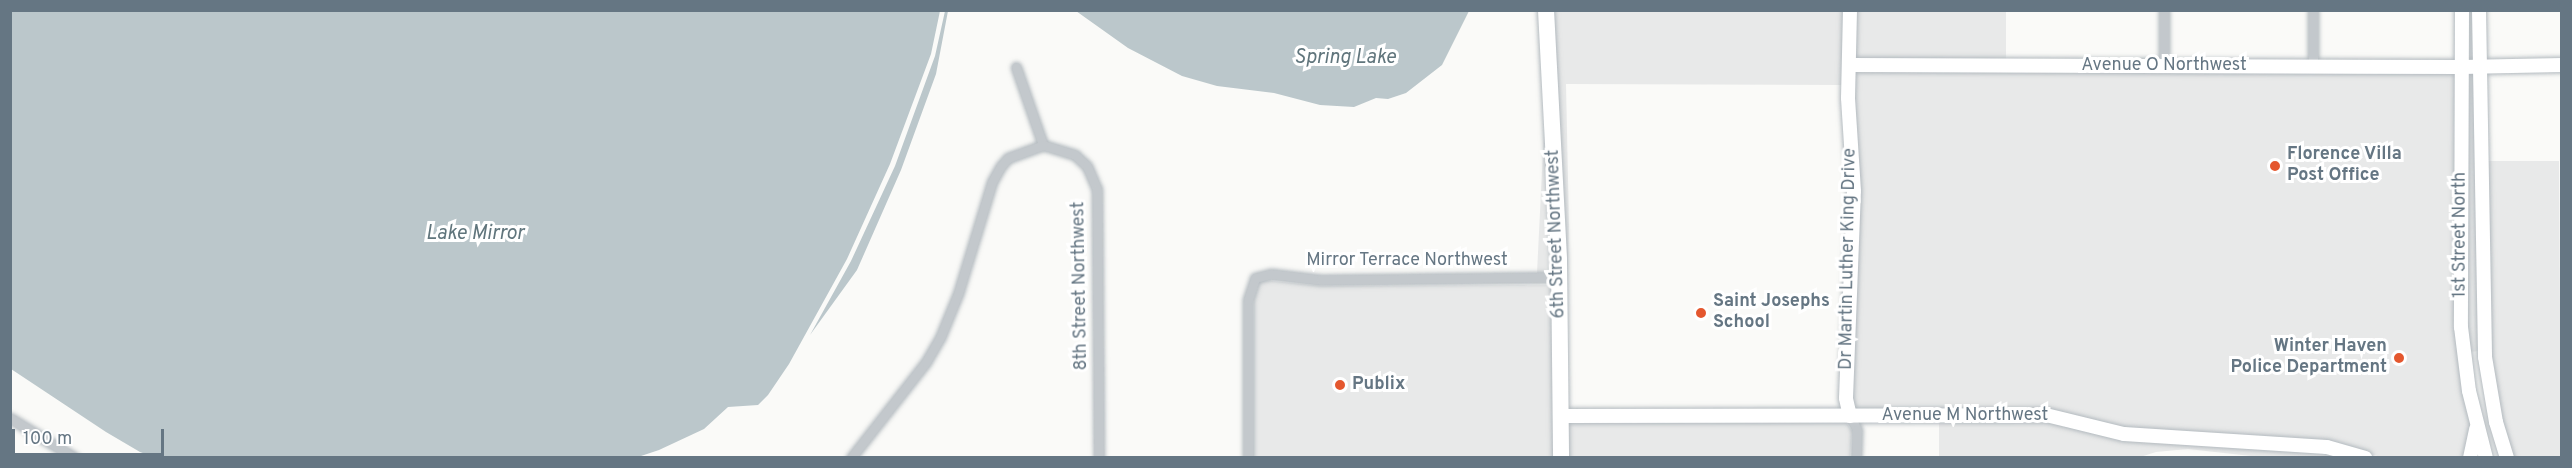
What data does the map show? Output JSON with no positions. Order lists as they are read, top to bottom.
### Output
{
  "streets": {
    "highway": ["6th Street Northwest"],
    "street": [
      "Avenue O Northwest",
      "1st Street North",
      "Dr Martin Luther King Drive",
      "Mirror Terrace Northwest",
      "8th Street Northwest",
      "Avenue M Northwest"
    ]
  },
  "crossings": [
    ["Avenue O Northwest", "1st Street North"],
    ["Avenue O Northwest", "Dr Martin Luther King Drive"],
    ["6th Street Northwest", "Mirror Terrace Northwest"],
    ["6th Street Northwest", "Avenue M Northwest"],
    ["Dr Martin Luther King Drive", "Avenue M Northwest"]
  ],
  "water": ["Spring Lake", "Lake Mirror"],
  "places": [
    "Florence Villa Post Office",
    "Saint Josephs School",
    "Winter Haven Police Department",
    "Publix"
  ],
  "scale_bar": "100 m"
}
